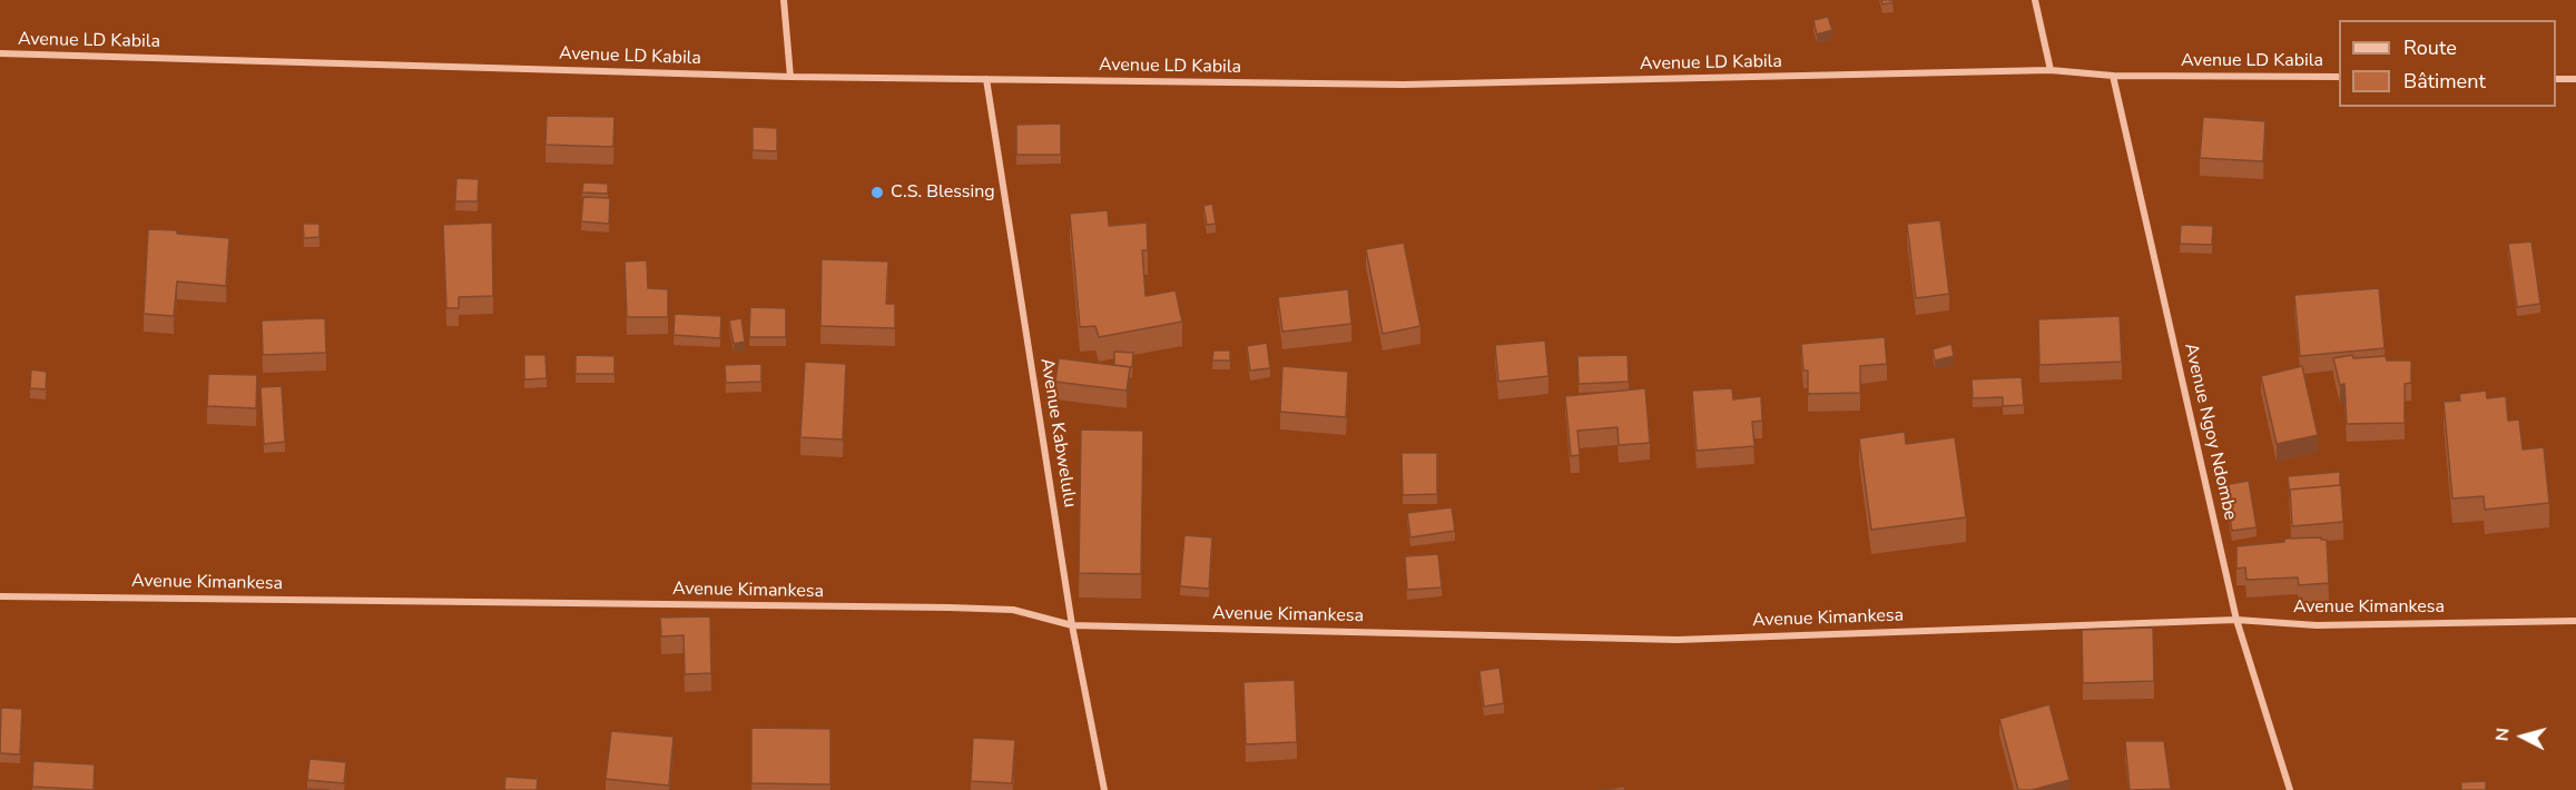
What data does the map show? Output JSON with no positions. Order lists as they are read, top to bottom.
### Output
{
  "streets": {
    "street": [
      "Avenue LD Kabila",
      "Avenue Ngoy Ndombe",
      "Avenue Kabwelulu",
      "Avenue Kimankesa"
    ]
  },
  "crossings": [
    ["Avenue LD Kabila", "Avenue Ngoy Ndombe"],
    ["Avenue LD Kabila", "Avenue Kabwelulu"],
    ["Avenue Ngoy Ndombe", "Avenue Kimankesa"],
    ["Avenue Kabwelulu", "Avenue Kimankesa"]
  ],
  "places": ["C.S. Blessing"],
  "legend": ["Route", "Bâtiment"],
  "north": "left"
}
